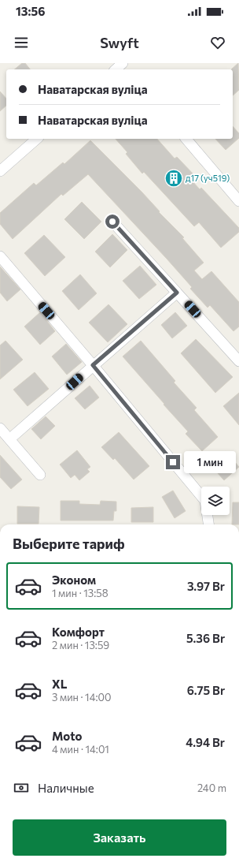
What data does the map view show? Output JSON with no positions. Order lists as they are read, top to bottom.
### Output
{
  "places": {
    "building": ["д17 (уч519)"]
  },
  "page": {
    "status": "13:56",
    "header": "Swyft",
    "banner": ["Наватарская вуліца", "Наватарская вуліца"],
    "bubble": "1 мин",
    "heading": "Выберите тариф",
    "list": [
      {
        "name": "Эконом",
        "note": "1 мин · 13:58",
        "value": "3.97 Br"
      },
      {
        "name": "Комфорт",
        "note": "2 мин · 13:59",
        "value": "5.36 Br"
      },
      {
        "name": "XL",
        "note": "3 мин · 14:00",
        "value": "6.75 Br"
      },
      {
        "name": "Moto",
        "note": "4 мин · 14:01",
        "value": "4.94 Br"
      }
    ],
    "pay": ["Наличные", "240 m"],
    "buttons": "Заказать"
  }
}
